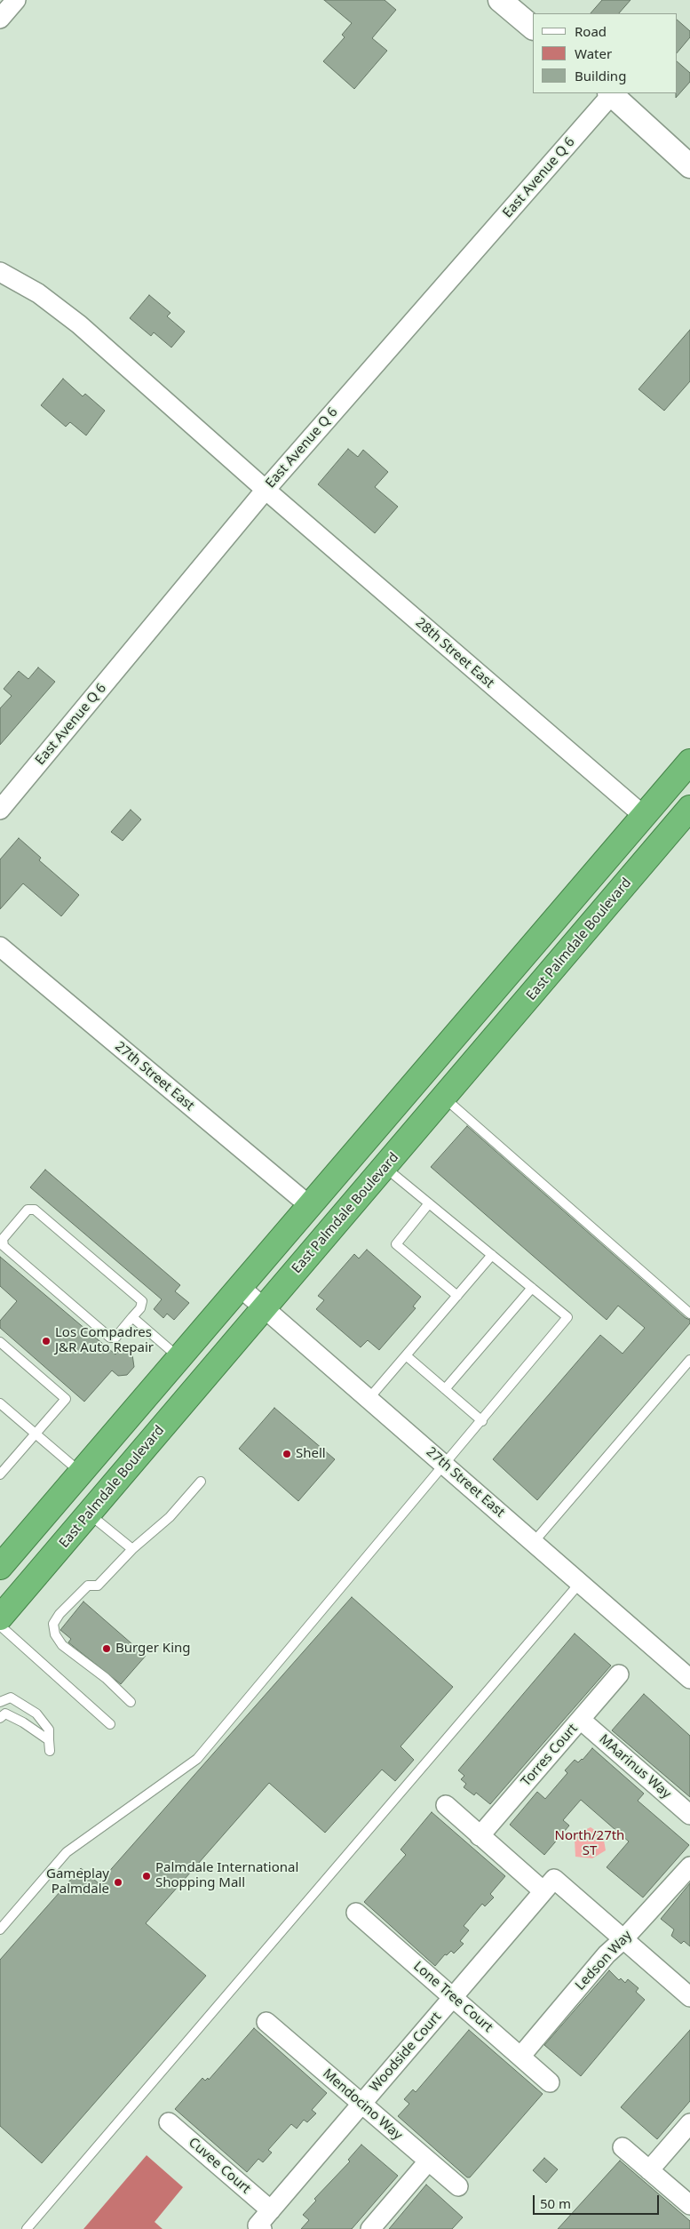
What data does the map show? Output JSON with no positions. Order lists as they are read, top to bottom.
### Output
{
  "streets": {
    "highway": ["East Palmdale Boulevard"],
    "street": [
      "East Avenue Q 6",
      "28th Street East",
      "27th Street East",
      "Torres Court",
      "MAarinus Way",
      "Ledson Way",
      "Lone Tree Court",
      "Woodside Court",
      "Mendocino Way",
      "Cuvee Court"
    ]
  },
  "crossings": [
    ["East Avenue Q 6", "28th Street East"],
    ["East Palmdale Boulevard", "27th Street East"],
    ["Torres Court", "MAarinus Way"],
    ["Ledson Way", "Lone Tree Court"],
    ["Lone Tree Court", "Woodside Court"],
    ["Woodside Court", "Mendocino Way"],
    ["Woodside Court", "Cuvee Court"]
  ],
  "parks": ["North/27th ST"],
  "places": [
    "Los Compadres J&R Auto Repair",
    "Shell",
    "Burger King",
    "Palmdale International Shopping Mall",
    "Gameplay Palmdale"
  ],
  "legend": ["Road", "Water", "Building"],
  "scale_bar": "50 m"
}
